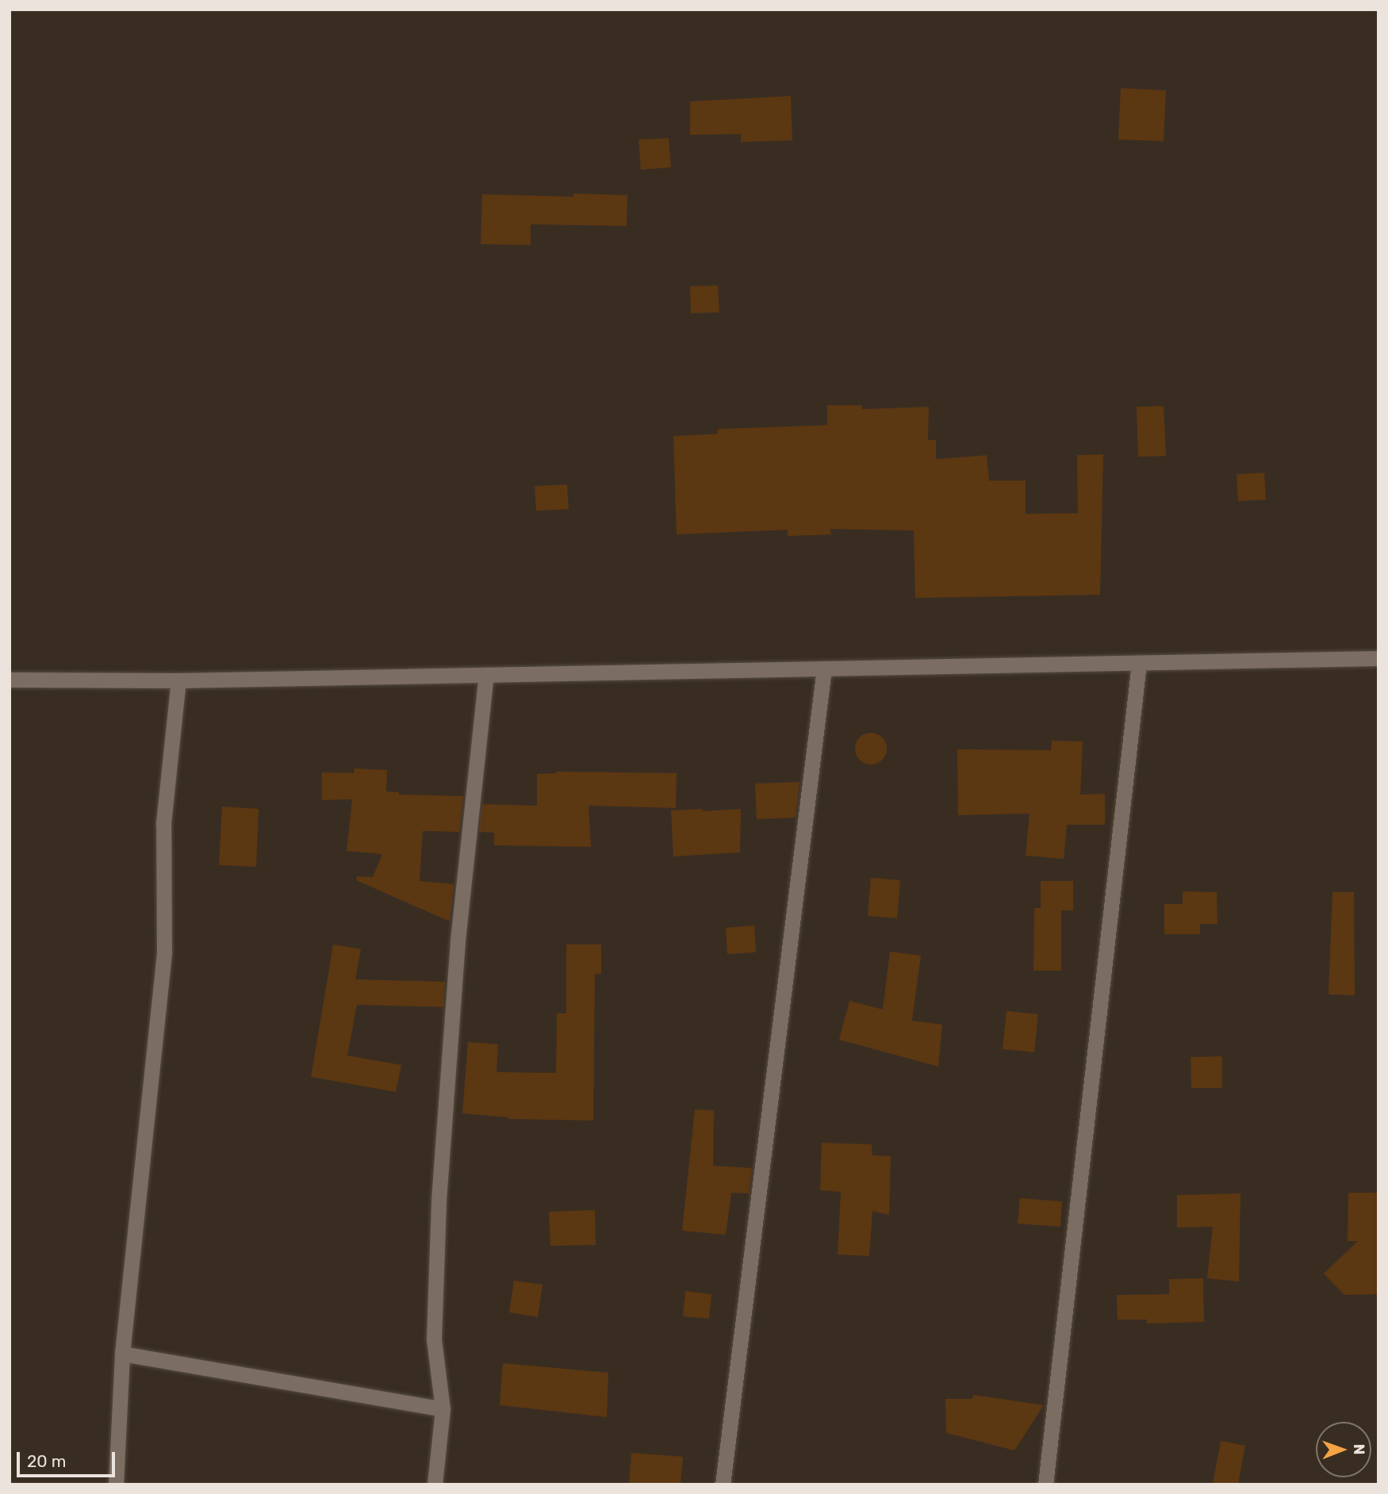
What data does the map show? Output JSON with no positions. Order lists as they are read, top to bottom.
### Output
{
  "scale_bar": "20 m",
  "north": "right"
}
